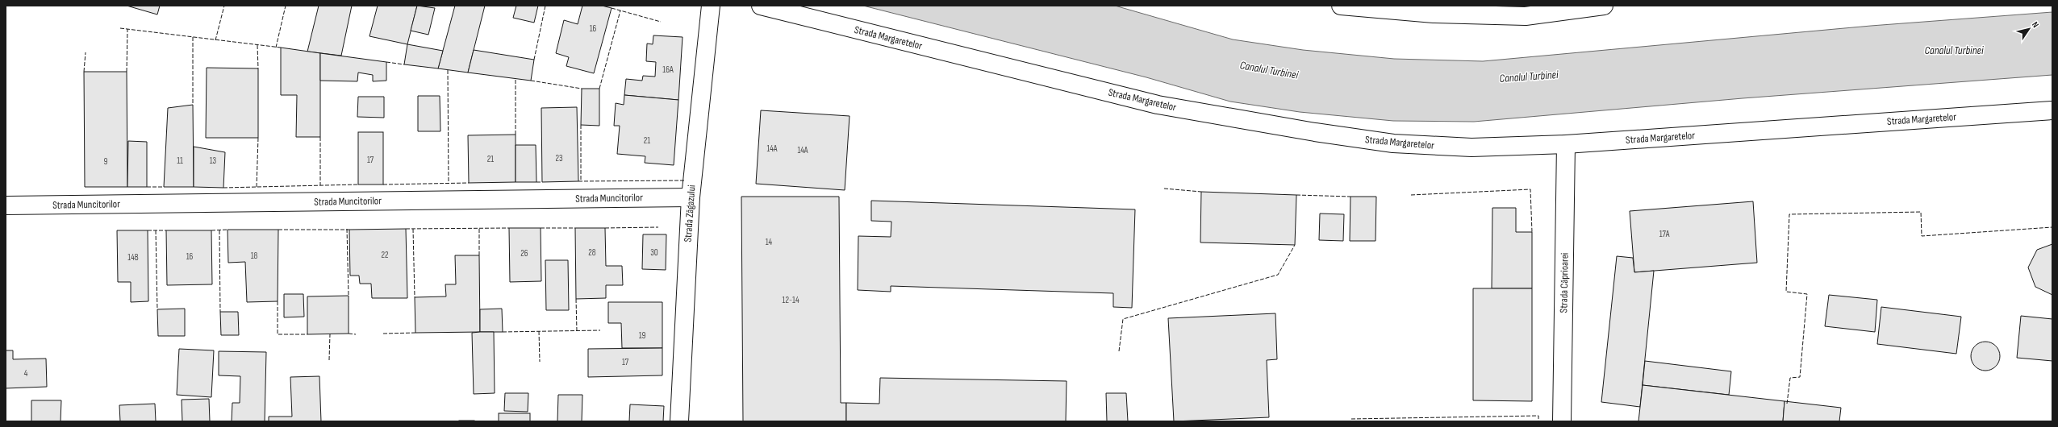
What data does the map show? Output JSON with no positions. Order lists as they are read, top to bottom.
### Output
{
  "streets": {
    "street": [
      "Strada Margaretelor",
      "Strada Muncitorilor",
      "Strada Zăgazului",
      "Strada Căprioarei"
    ]
  },
  "crossings": [
    ["Strada Margaretelor", "Strada Căprioarei"],
    ["Strada Muncitorilor", "Strada Zăgazului"]
  ],
  "water": ["Canalul Turbinei"],
  "house_numbers": [
    "16",
    "16A",
    "21",
    "14A",
    "14A",
    "23",
    "21",
    "17",
    "11",
    "13",
    "9",
    "17A",
    "14",
    "28",
    "30",
    "26",
    "22",
    "18",
    "16",
    "14B",
    "12-14",
    "19",
    "17",
    "4"
  ],
  "north": "top right"
}
